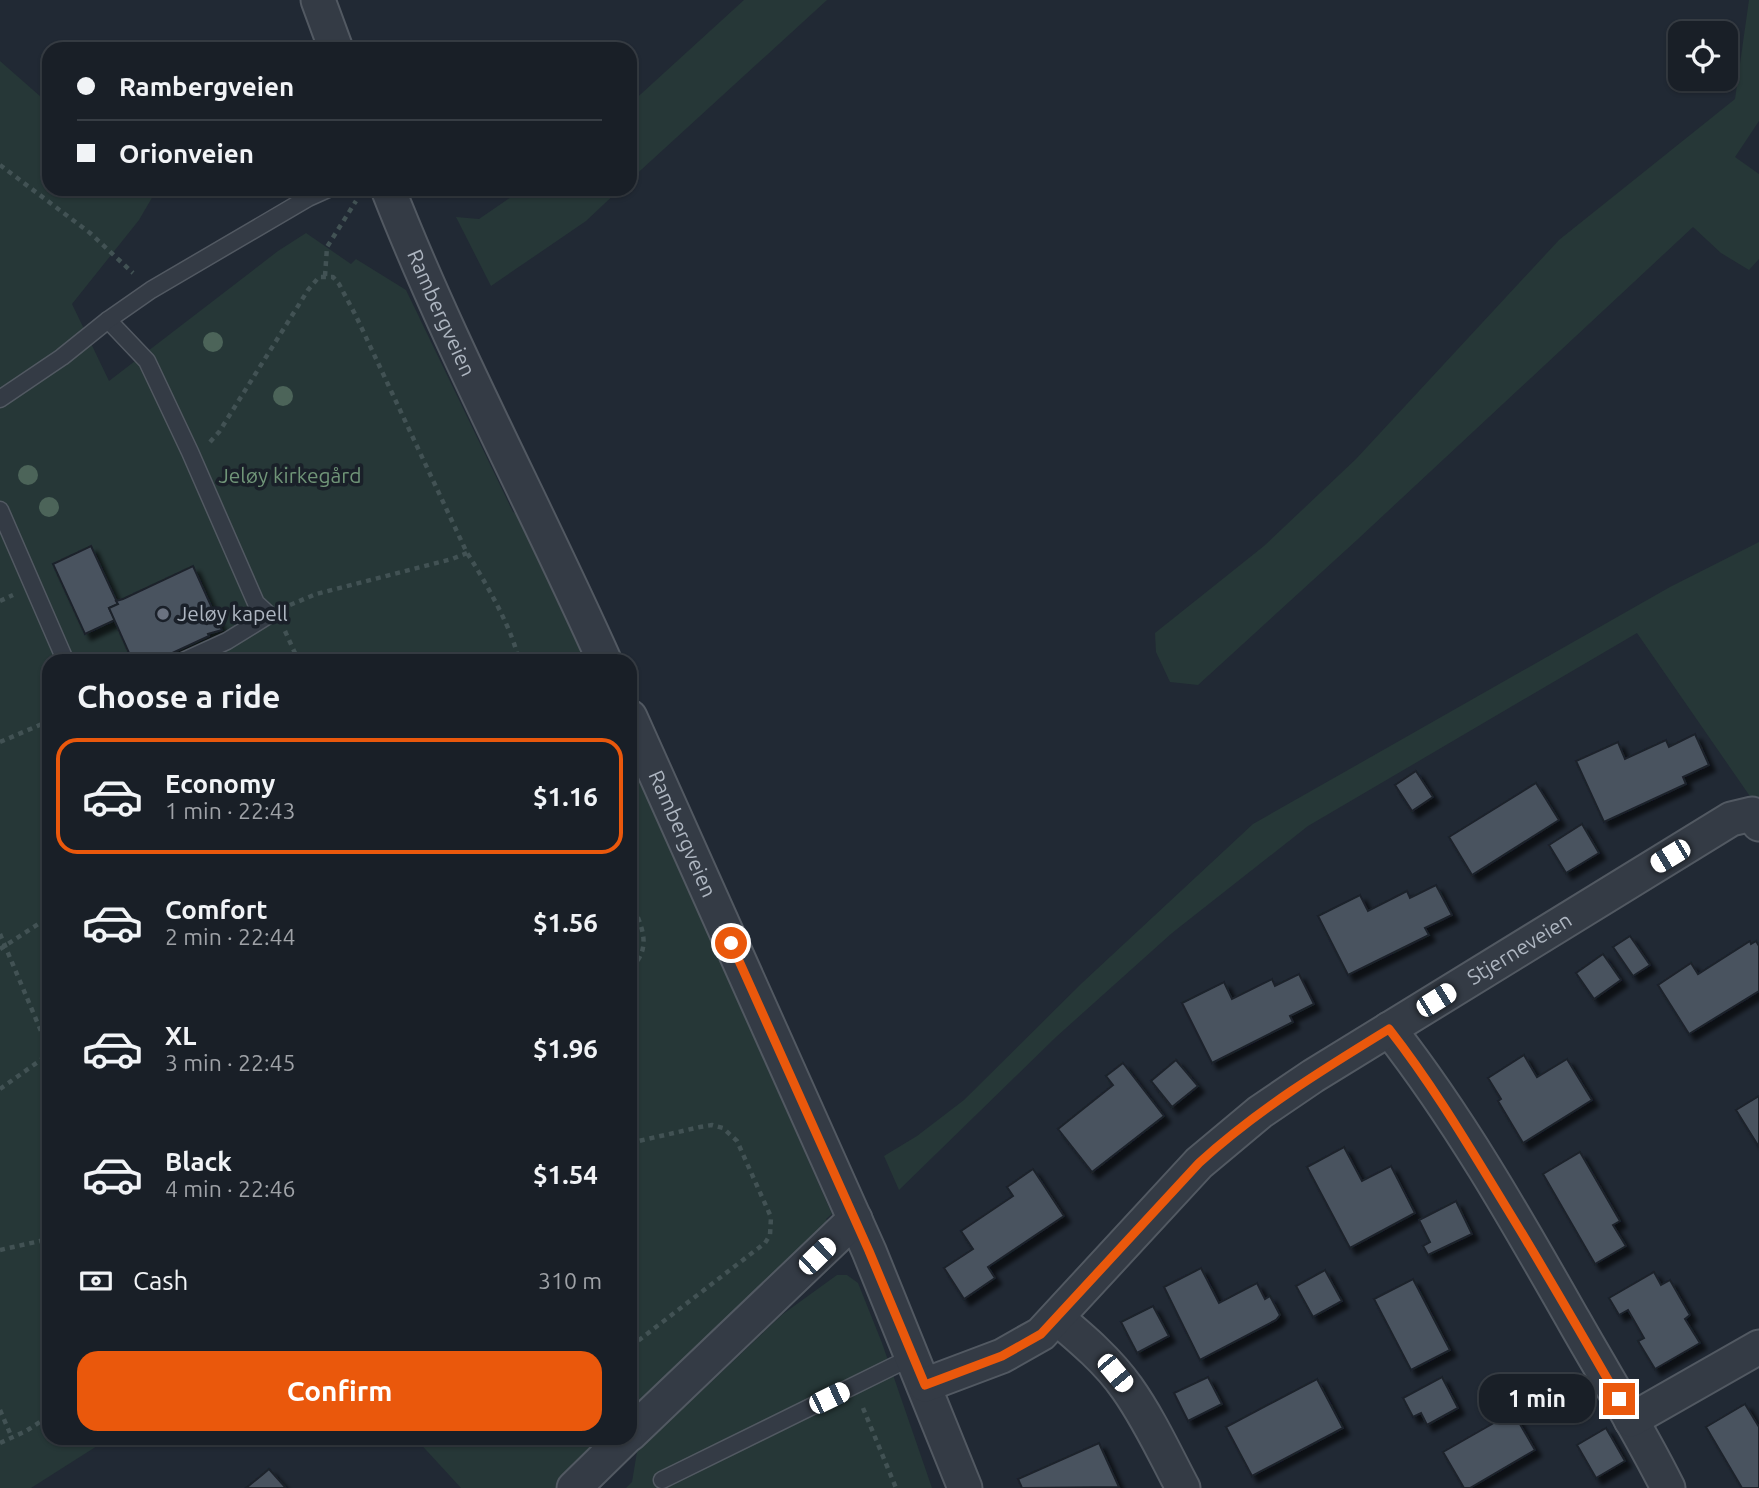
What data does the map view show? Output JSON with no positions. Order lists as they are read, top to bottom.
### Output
{
  "streets": {
    "street": ["Rambergveien", "Stjerneveien"]
  },
  "crossings": [
    ["Rambergveien", "Stjerneveien"]
  ],
  "parks": ["Jeløy kirkegård"],
  "places": ["Jeløy kapell"],
  "page": {
    "banner": ["Rambergveien", "Orionveien"],
    "heading": "Choose a ride",
    "list": [
      {
        "name": "Economy",
        "note": "1 min · 22:43",
        "value": "$1.16"
      },
      {
        "name": "Comfort",
        "note": "2 min · 22:44",
        "value": "$1.56"
      },
      {
        "name": "XL",
        "note": "3 min · 22:45",
        "value": "$1.96"
      },
      {
        "name": "Black",
        "note": "4 min · 22:46",
        "value": "$1.54"
      }
    ],
    "pay": ["Cash", "310 m"],
    "buttons": "Confirm",
    "bubble": "1 min"
  }
}
